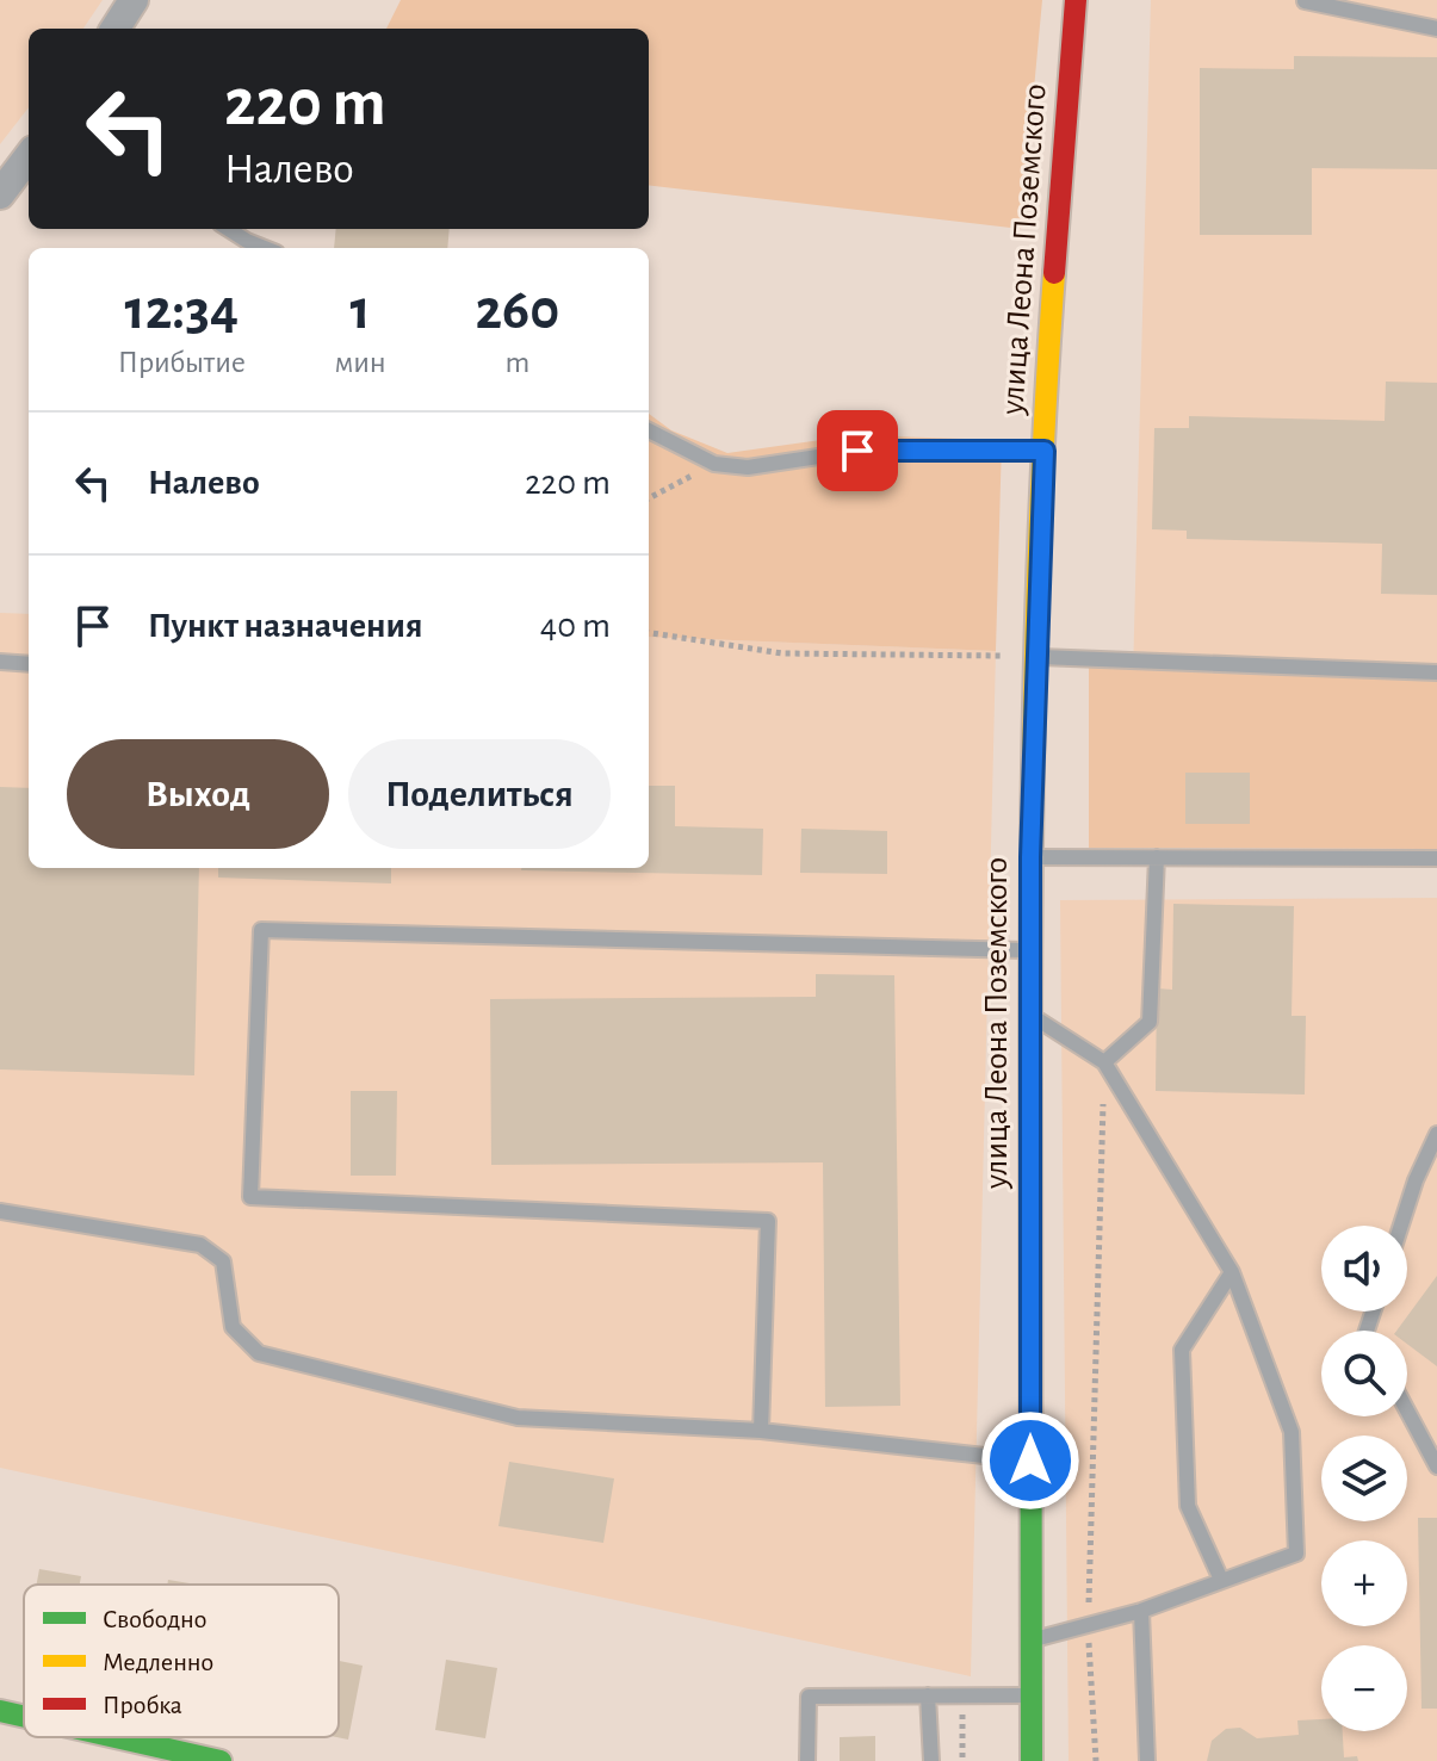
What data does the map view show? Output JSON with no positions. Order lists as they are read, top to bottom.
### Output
{
  "streets": {
    "main road": ["улица Леона Поземского"]
  },
  "legend": ["Свободно", "Медленно", "Пробка"],
  "page": {
    "turn": ["220 m", "Налево"],
    "eta": [
      "12:34",
      "Прибытие",
      "1",
      "мин",
      "260",
      "m"
    ],
    "list": [
      {
        "name": "Налево",
        "value": "220 m"
      },
      {
        "name": "Пункт назначения",
        "value": "40 m"
      }
    ],
    "buttons": ["Выход", "Поделиться"],
    "map_buttons": ["+", "−"]
  }
}
